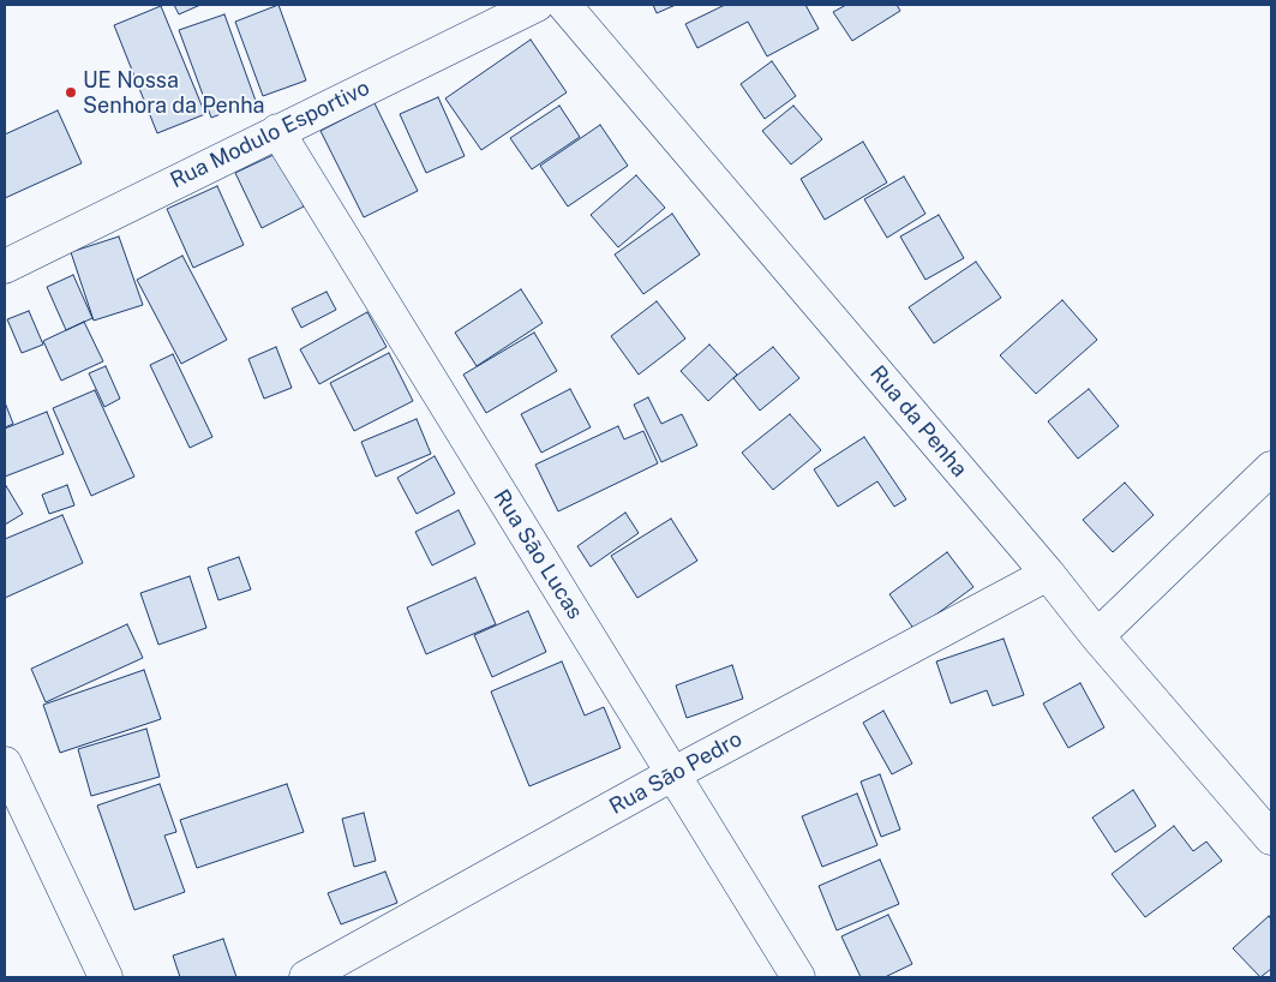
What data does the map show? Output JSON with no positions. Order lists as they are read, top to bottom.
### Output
{
  "streets": {
    "street": [
      "Rua Modulo Esportivo",
      "Rua da Penha",
      "Rua São Lucas",
      "Rua São Pedro"
    ]
  },
  "crossings": [
    ["Rua Modulo Esportivo", "Rua São Lucas"],
    ["Rua da Penha", "Rua São Pedro"],
    ["Rua São Lucas", "Rua São Pedro"]
  ],
  "places": ["UE Nossa Senhora da Penha"]
}
